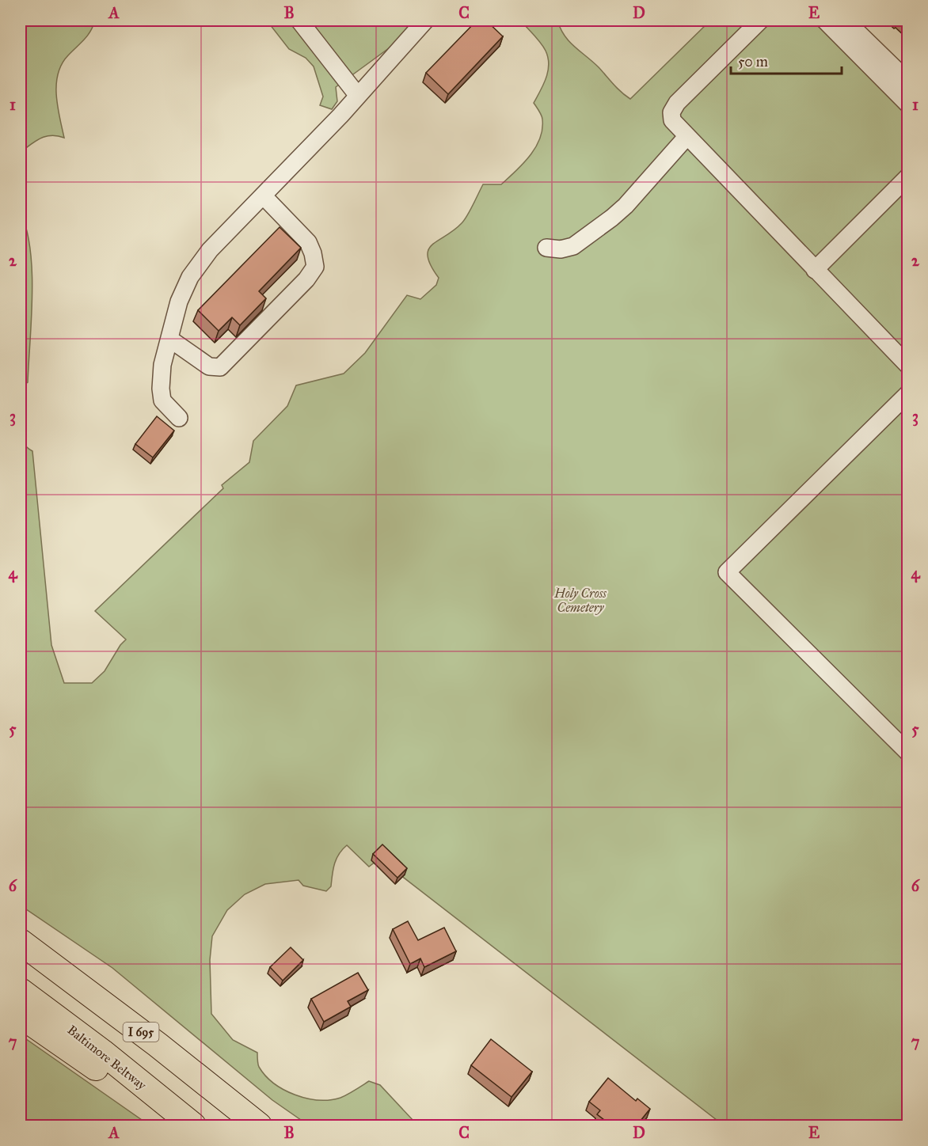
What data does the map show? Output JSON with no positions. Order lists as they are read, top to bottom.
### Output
{
  "streets": {
    "highway": ["I 695", "Baltimore Beltway"]
  },
  "parks": ["Holy Cross Cemetery"],
  "scale_bar": "50 m",
  "grid": {
    "columns": [
      "A",
      "B",
      "C",
      "D",
      "E"
    ],
    "rows": [
      "1",
      "2",
      "3",
      "4",
      "5",
      "6",
      "7"
    ]
  }
}
